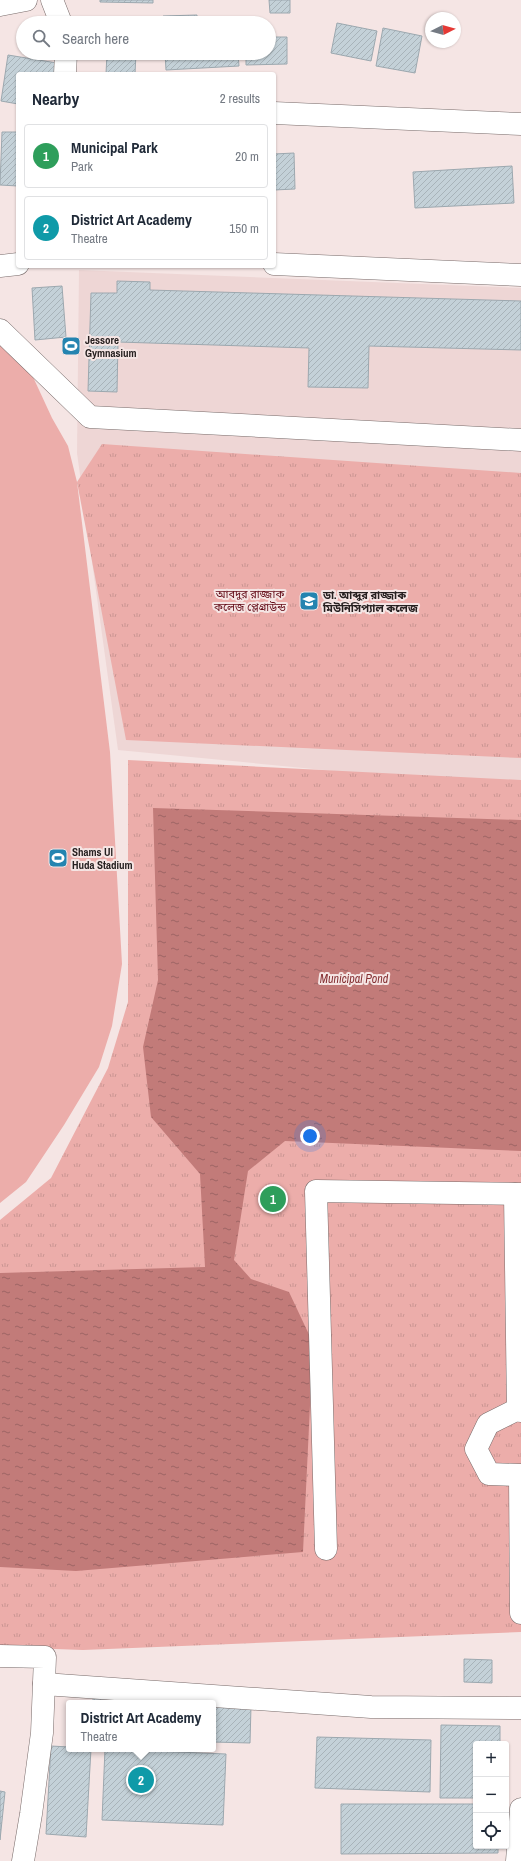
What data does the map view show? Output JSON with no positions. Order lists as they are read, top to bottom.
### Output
{
  "water": ["Municipal Pond"],
  "parks": ["আবদুর রাজ্জাক কলেজ প্লেগ্রাউন্ড"],
  "places": {
    "sports": ["Jessore Gymnasium", "Shams Ul Huda Stadium"],
    "school or university": ["ডা. আব্দুর রাজ্জাক মিউনিসিপ্যাল কলেজ"]
  },
  "north": "right",
  "page": {
    "search": "Search here",
    "heading": ["Nearby", "2 results"],
    "list": [
      {
        "mark": "1",
        "name": "Municipal Park",
        "note": "Park",
        "value": "20 m"
      },
      {
        "mark": "2",
        "name": "District Art Academy",
        "note": "Theatre",
        "value": "150 m"
      }
    ],
    "pins": ["1", "2"],
    "popup": ["District Art Academy", "Theatre"],
    "map_buttons": ["+", "−"]
  }
}
